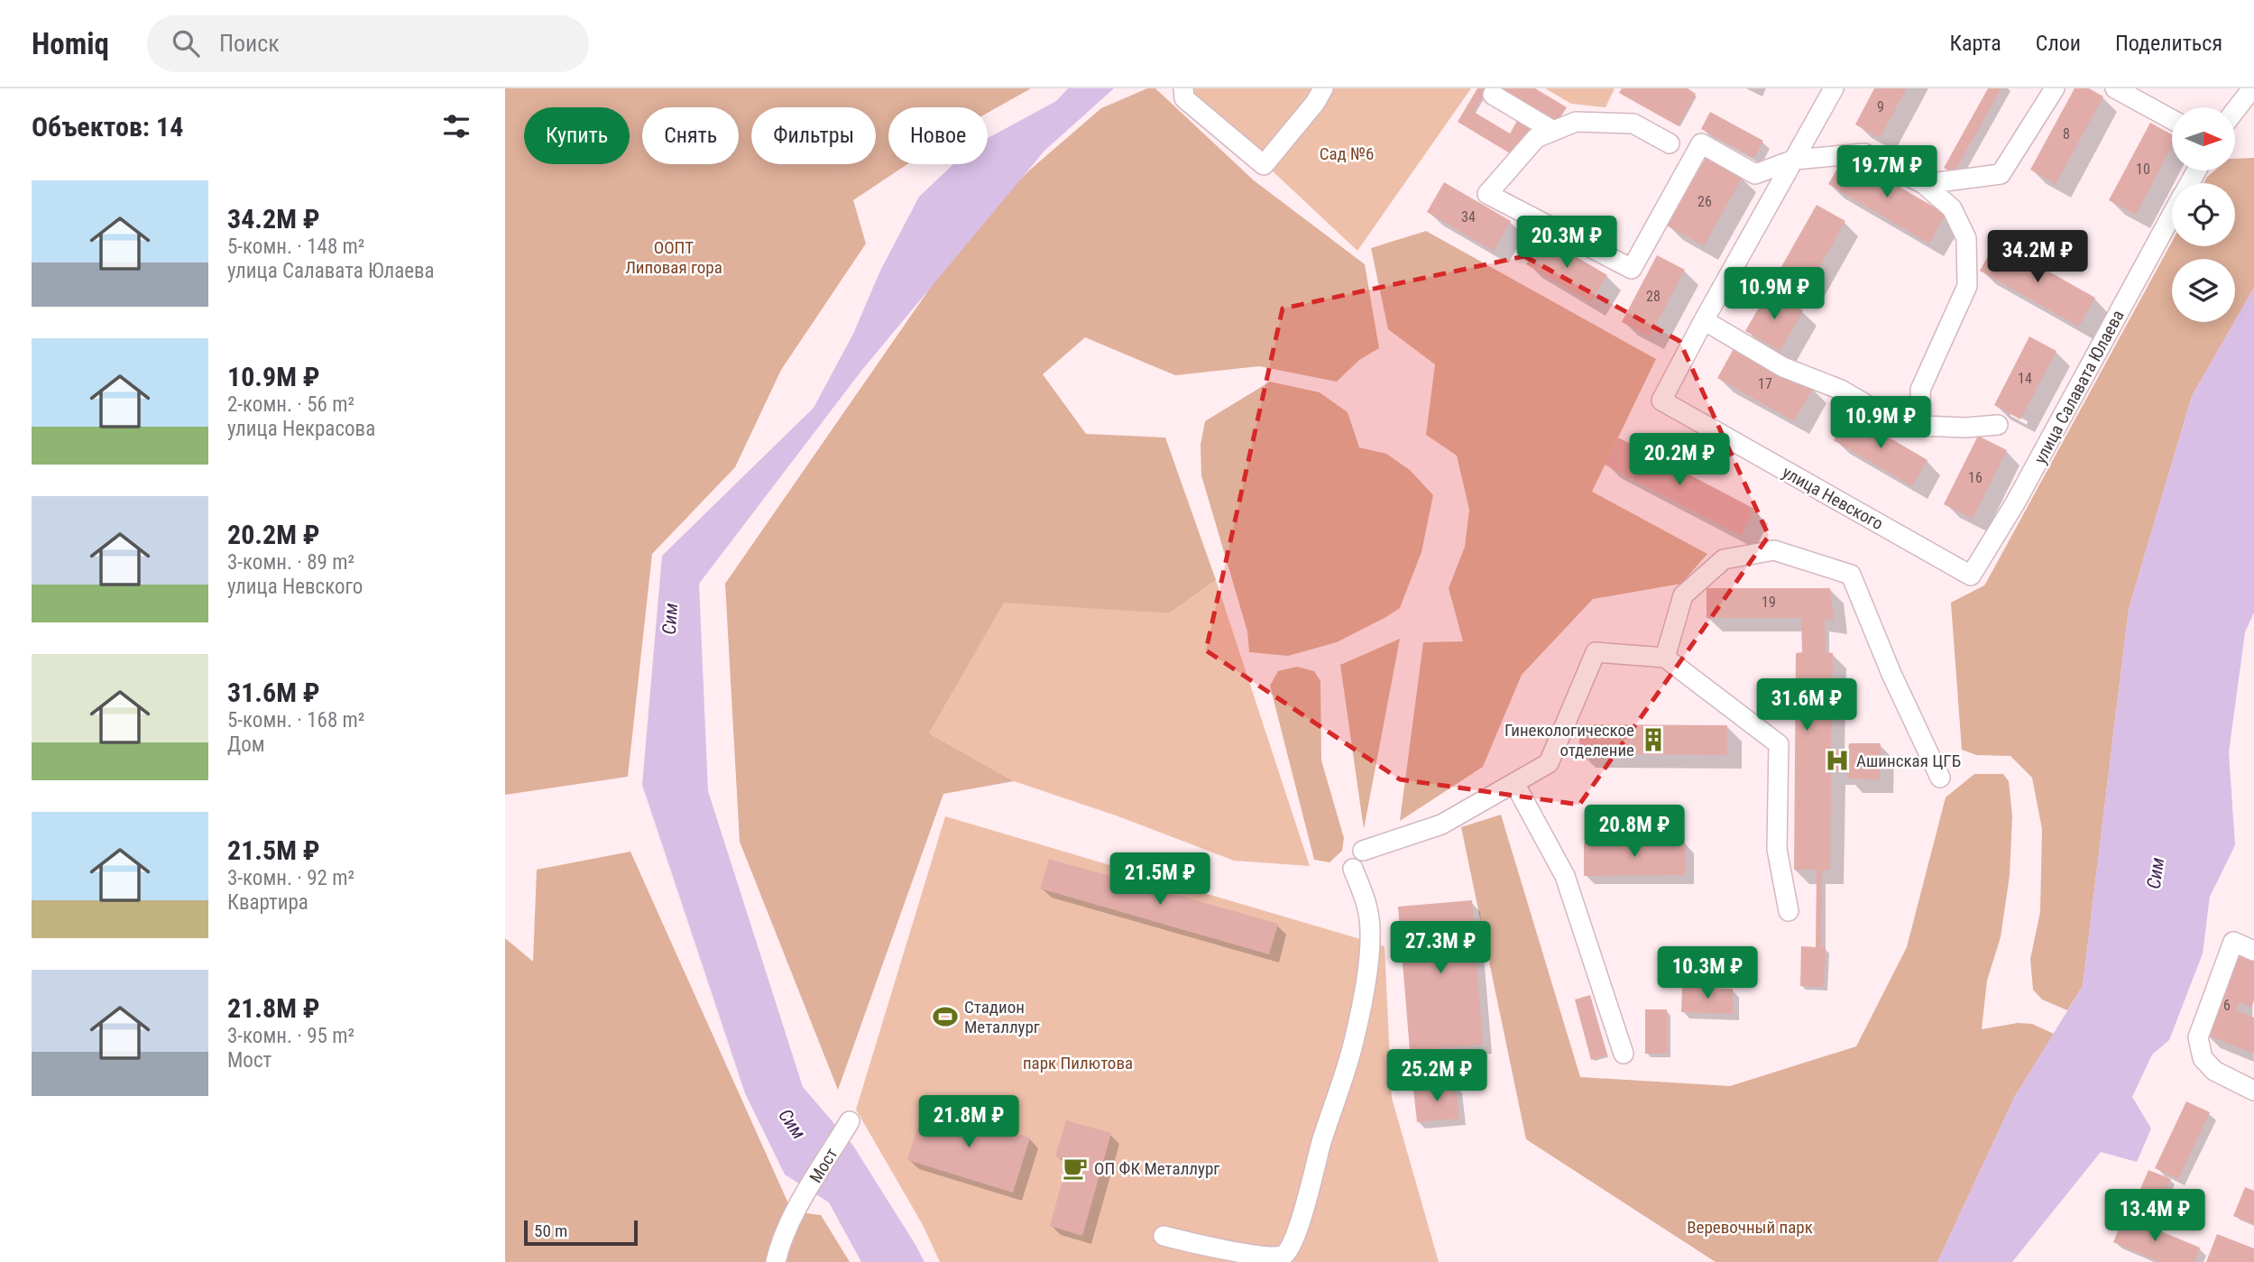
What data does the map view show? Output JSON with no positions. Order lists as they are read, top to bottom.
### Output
{
  "streets": {
    "street": ["улица Салавата Юлаева", "улица Невского", "Мост"]
  },
  "crossings": [
    ["улица Салавата Юлаева", "улица Невского"]
  ],
  "water": ["Сим"],
  "parks": [
    "Сад №6",
    "ООПТ Липовая гора",
    "парк Пилютова",
    "Веревочный парк"
  ],
  "places": {
    "building": ["Гинекологическое отделение"],
    "hospital": ["Ашинская ЦГБ"],
    "sports": ["Стадион Металлург"],
    "cafe": ["ОП ФК Металлург"]
  },
  "house_numbers": [
    "9",
    "8",
    "10",
    "26",
    "34",
    "28",
    "14",
    "17",
    "16",
    "19",
    "6"
  ],
  "scale_bar": "50 m",
  "north": "right",
  "page": {
    "header": "Homiq",
    "search": "Поиск",
    "nav": ["Карта", "Слои", "Поделиться"],
    "heading": "Объектов: 14",
    "chip": [
      "Купить",
      "Снять",
      "Фильтры",
      "Новое"
    ],
    "price": [
      "19.7M ₽",
      "20.3M ₽",
      "34.2M ₽",
      "10.9M ₽",
      "10.9M ₽",
      "20.2M ₽",
      "31.6M ₽",
      "20.8M ₽",
      "21.5M ₽",
      "27.3M ₽",
      "10.3M ₽",
      "25.2M ₽",
      "21.8M ₽",
      "13.4M ₽"
    ],
    "list": [
      {
        "name": "34.2M ₽",
        "note": "5-комн. · 148 m² · улица Салавата Юлаева"
      },
      {
        "name": "10.9M ₽",
        "note": "2-комн. · 56 m² · улица Некрасова"
      },
      {
        "name": "20.2M ₽",
        "note": "3-комн. · 89 m² · улица Невского"
      },
      {
        "name": "31.6M ₽",
        "note": "5-комн. · 168 m² · Дом"
      },
      {
        "name": "21.5M ₽",
        "note": "3-комн. · 92 m² · Квартира"
      },
      {
        "name": "21.8M ₽",
        "note": "3-комн. · 95 m² · Мост"
      }
    ],
    "scale": "50 m"
  }
}
